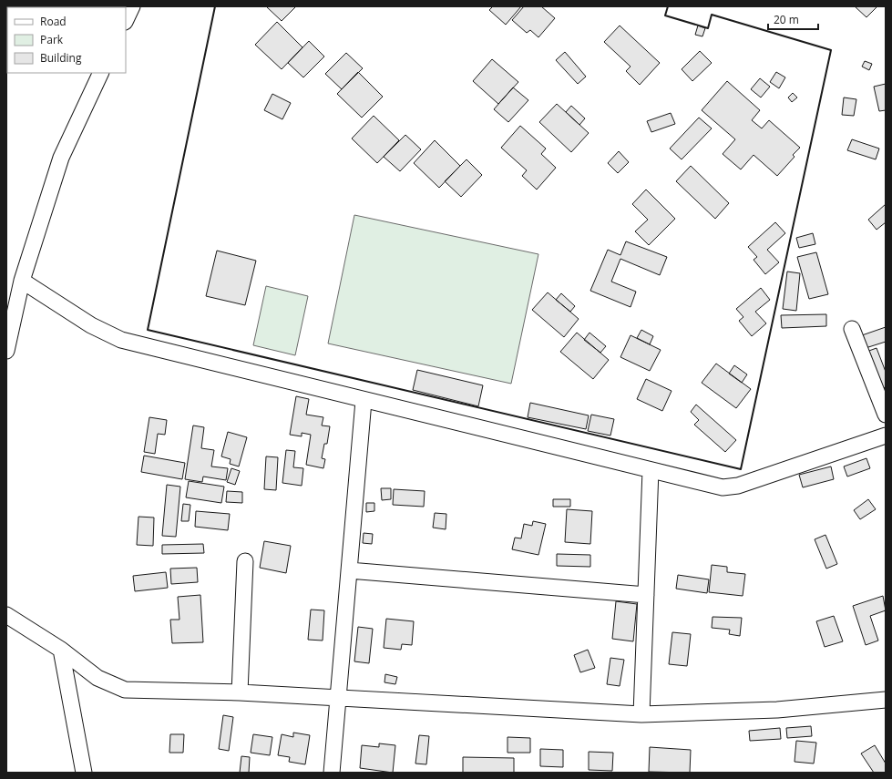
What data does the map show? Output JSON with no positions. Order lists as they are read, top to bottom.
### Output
{
  "legend": ["Road", "Park", "Building"],
  "scale_bar": "20 m"
}
